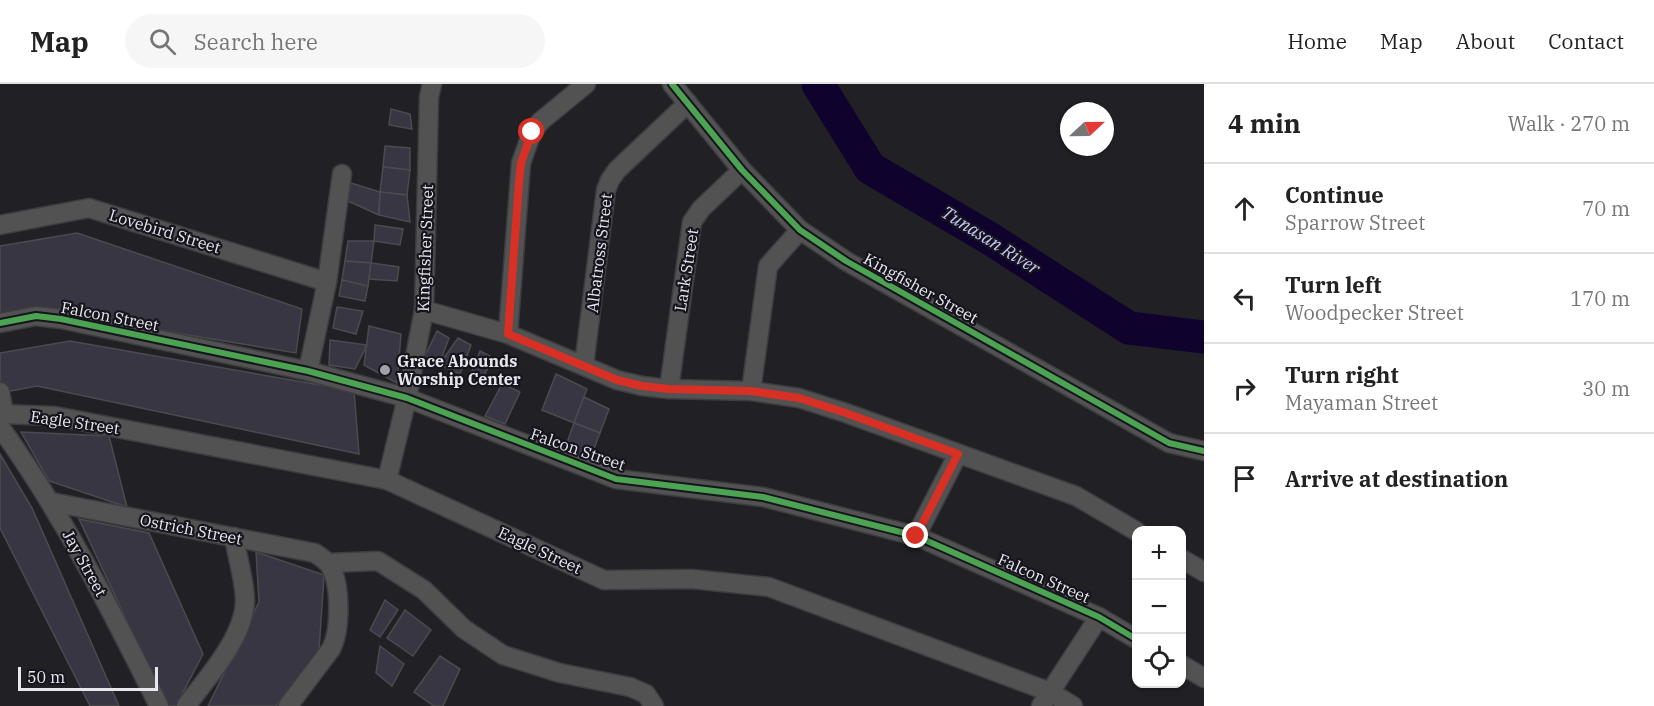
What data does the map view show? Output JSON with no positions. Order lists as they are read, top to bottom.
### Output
{
  "streets": {
    "street": [
      "Lovebird Street",
      "Kingfisher Street",
      "Albatross Street",
      "Lark Street",
      "Falcon Street",
      "Eagle Street",
      "Ostrich Street",
      "Jay Street"
    ]
  },
  "crossings": [
    ["Kingfisher Street", "Albatross Street"],
    ["Kingfisher Street", "Lark Street"],
    ["Kingfisher Street", "Falcon Street"],
    ["Kingfisher Street", "Eagle Street"],
    ["Eagle Street", "Jay Street"],
    ["Ostrich Street", "Jay Street"]
  ],
  "water": ["Tunasan River"],
  "places": ["Grace Abounds Worship Center"],
  "scale_bar": "50 m",
  "north": "right",
  "page": {
    "header": "Map",
    "search": "Search here",
    "nav": [
      "Home",
      "Map",
      "About",
      "Contact"
    ],
    "heading": ["4 min", "Walk · 270 m"],
    "list": [
      ["Continue", "Sparrow Street", "70 m"],
      ["Turn left", "Woodpecker Street", "170 m"],
      ["Turn right", "Mayaman Street", "30 m"],
      "Arrive at destination"
    ],
    "map_buttons": ["+", "−"],
    "scale": "50 m"
  }
}
